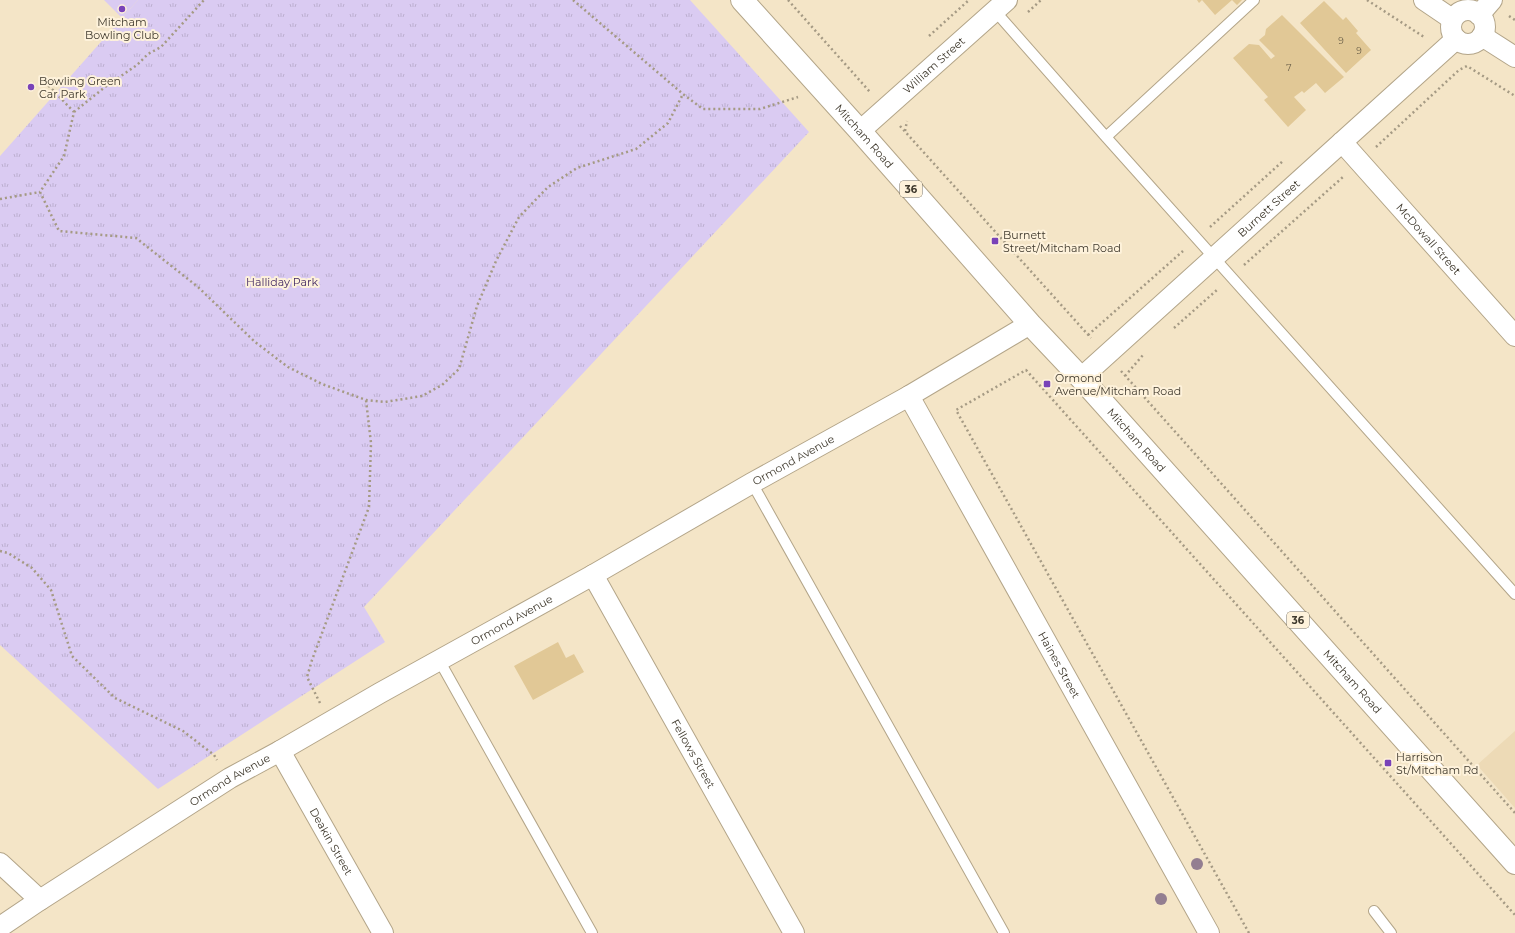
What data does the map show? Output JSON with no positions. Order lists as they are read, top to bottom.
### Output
{
  "streets": {
    "main road": ["Mitcham Road", "36"],
    "street": [
      "William Street",
      "Burnett Street",
      "McDowall Street",
      "Ormond Avenue",
      "Haines Street",
      "Fellows Street",
      "Deakin Street"
    ]
  },
  "crossings": [
    ["William Street", "Mitcham Road"],
    ["Mitcham Road", "Burnett Street"],
    ["Mitcham Road", "Ormond Avenue"],
    ["Burnett Street", "McDowall Street"],
    ["Ormond Avenue", "Haines Street"],
    ["Ormond Avenue", "Fellows Street"],
    ["Ormond Avenue", "Deakin Street"]
  ],
  "parks": ["Halliday Park"],
  "places": {
    "other": ["Mitcham Bowling Club", "Bowling Green Car Park"],
    "transit": ["Burnett Street/Mitcham Road", "Ormond Avenue/Mitcham Road", "Harrison St/Mitcham Rd"]
  },
  "house_numbers": ["9", "9", "7"]
}
